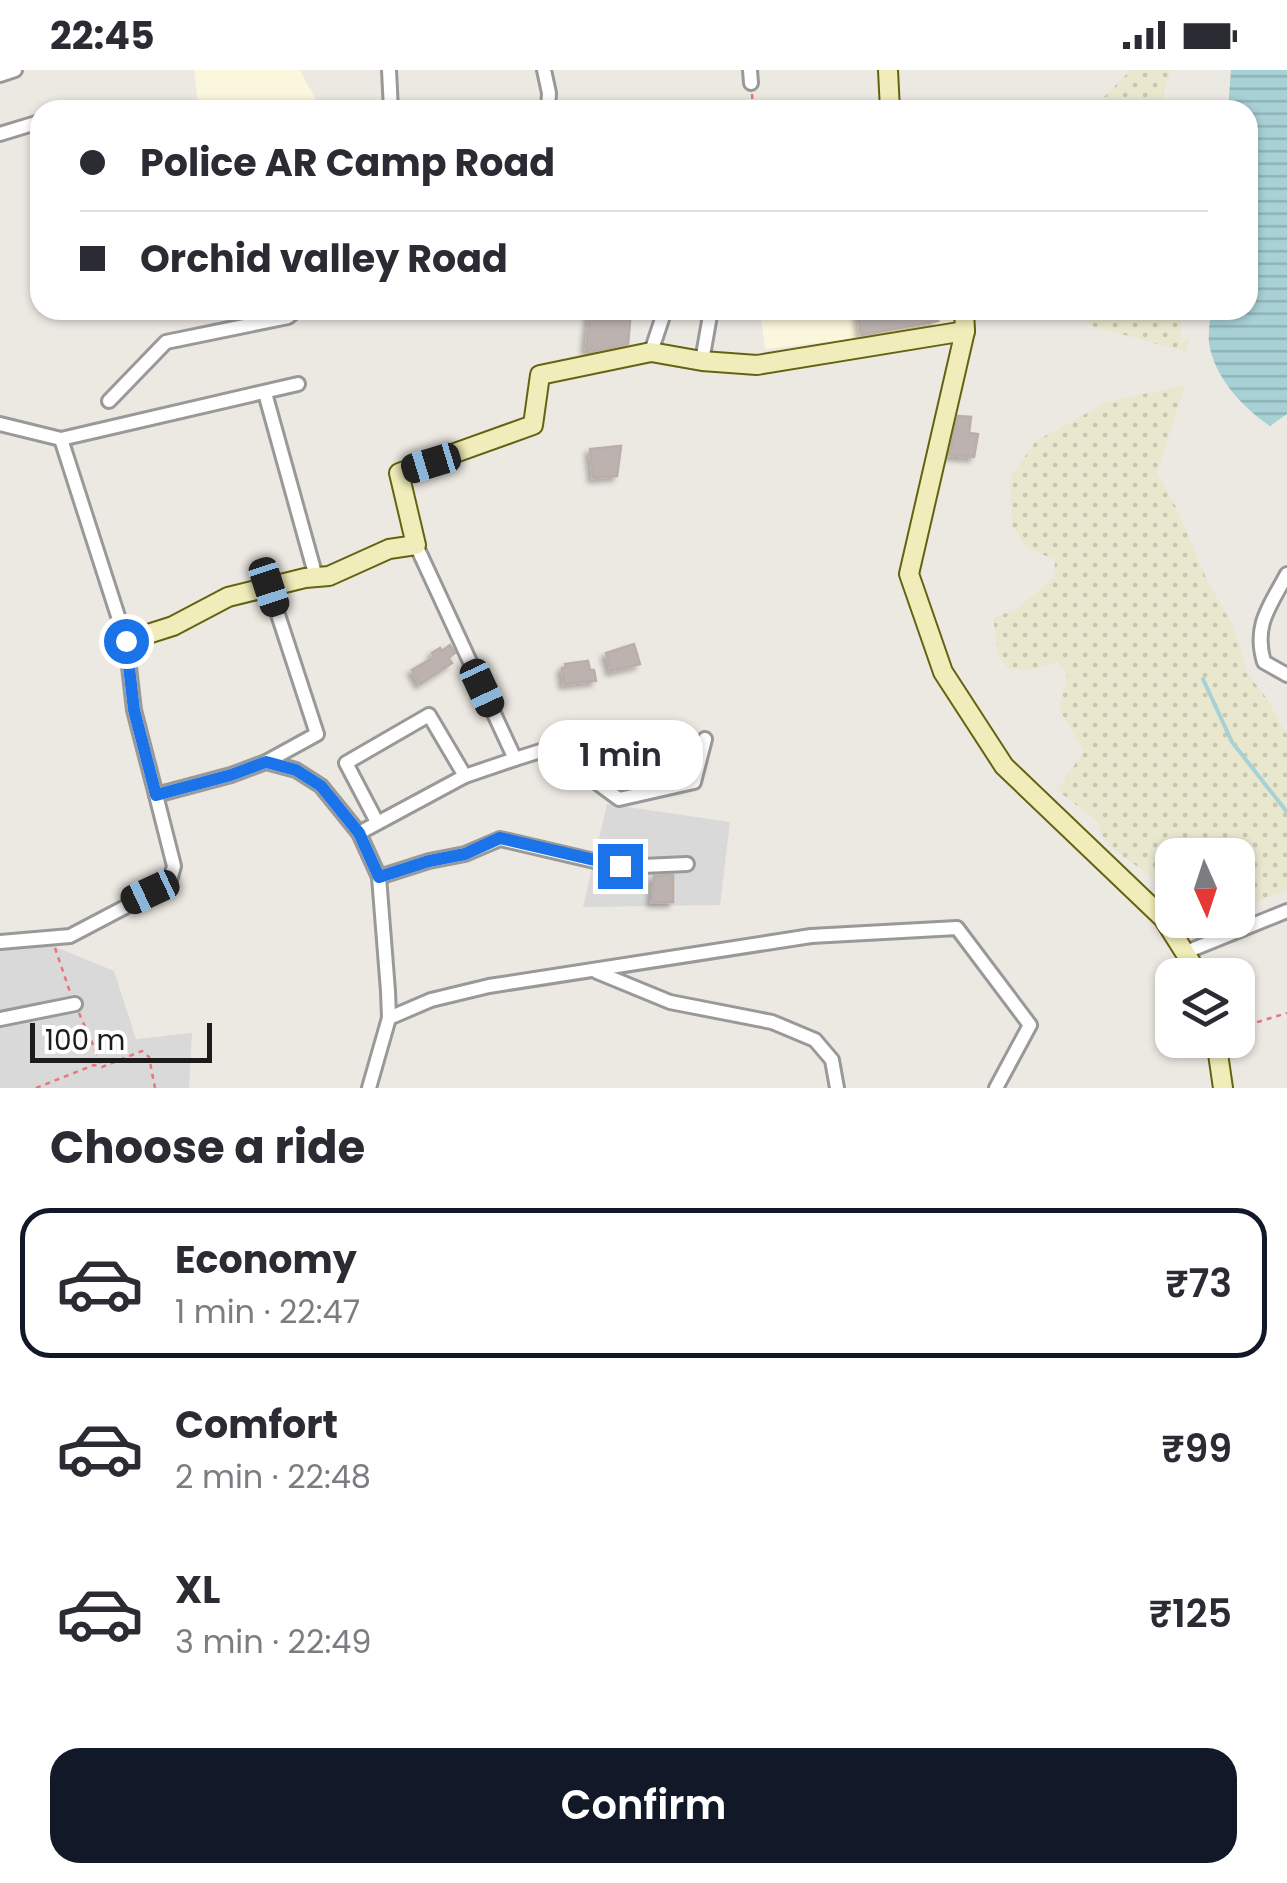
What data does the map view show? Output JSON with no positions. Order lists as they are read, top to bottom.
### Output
{
  "scale_bar": "100 m",
  "north": "bottom",
  "page": {
    "status": "22:45",
    "banner": ["Police AR Camp Road", "Orchid valley Road"],
    "bubble": "1 min",
    "scale": "100 m",
    "heading": "Choose a ride",
    "list": [
      {
        "name": "Economy",
        "note": "1 min · 22:47",
        "value": "₹73"
      },
      {
        "name": "Comfort",
        "note": "2 min · 22:48",
        "value": "₹99"
      },
      {
        "name": "XL",
        "note": "3 min · 22:49",
        "value": "₹125"
      }
    ],
    "buttons": "Confirm"
  }
}
